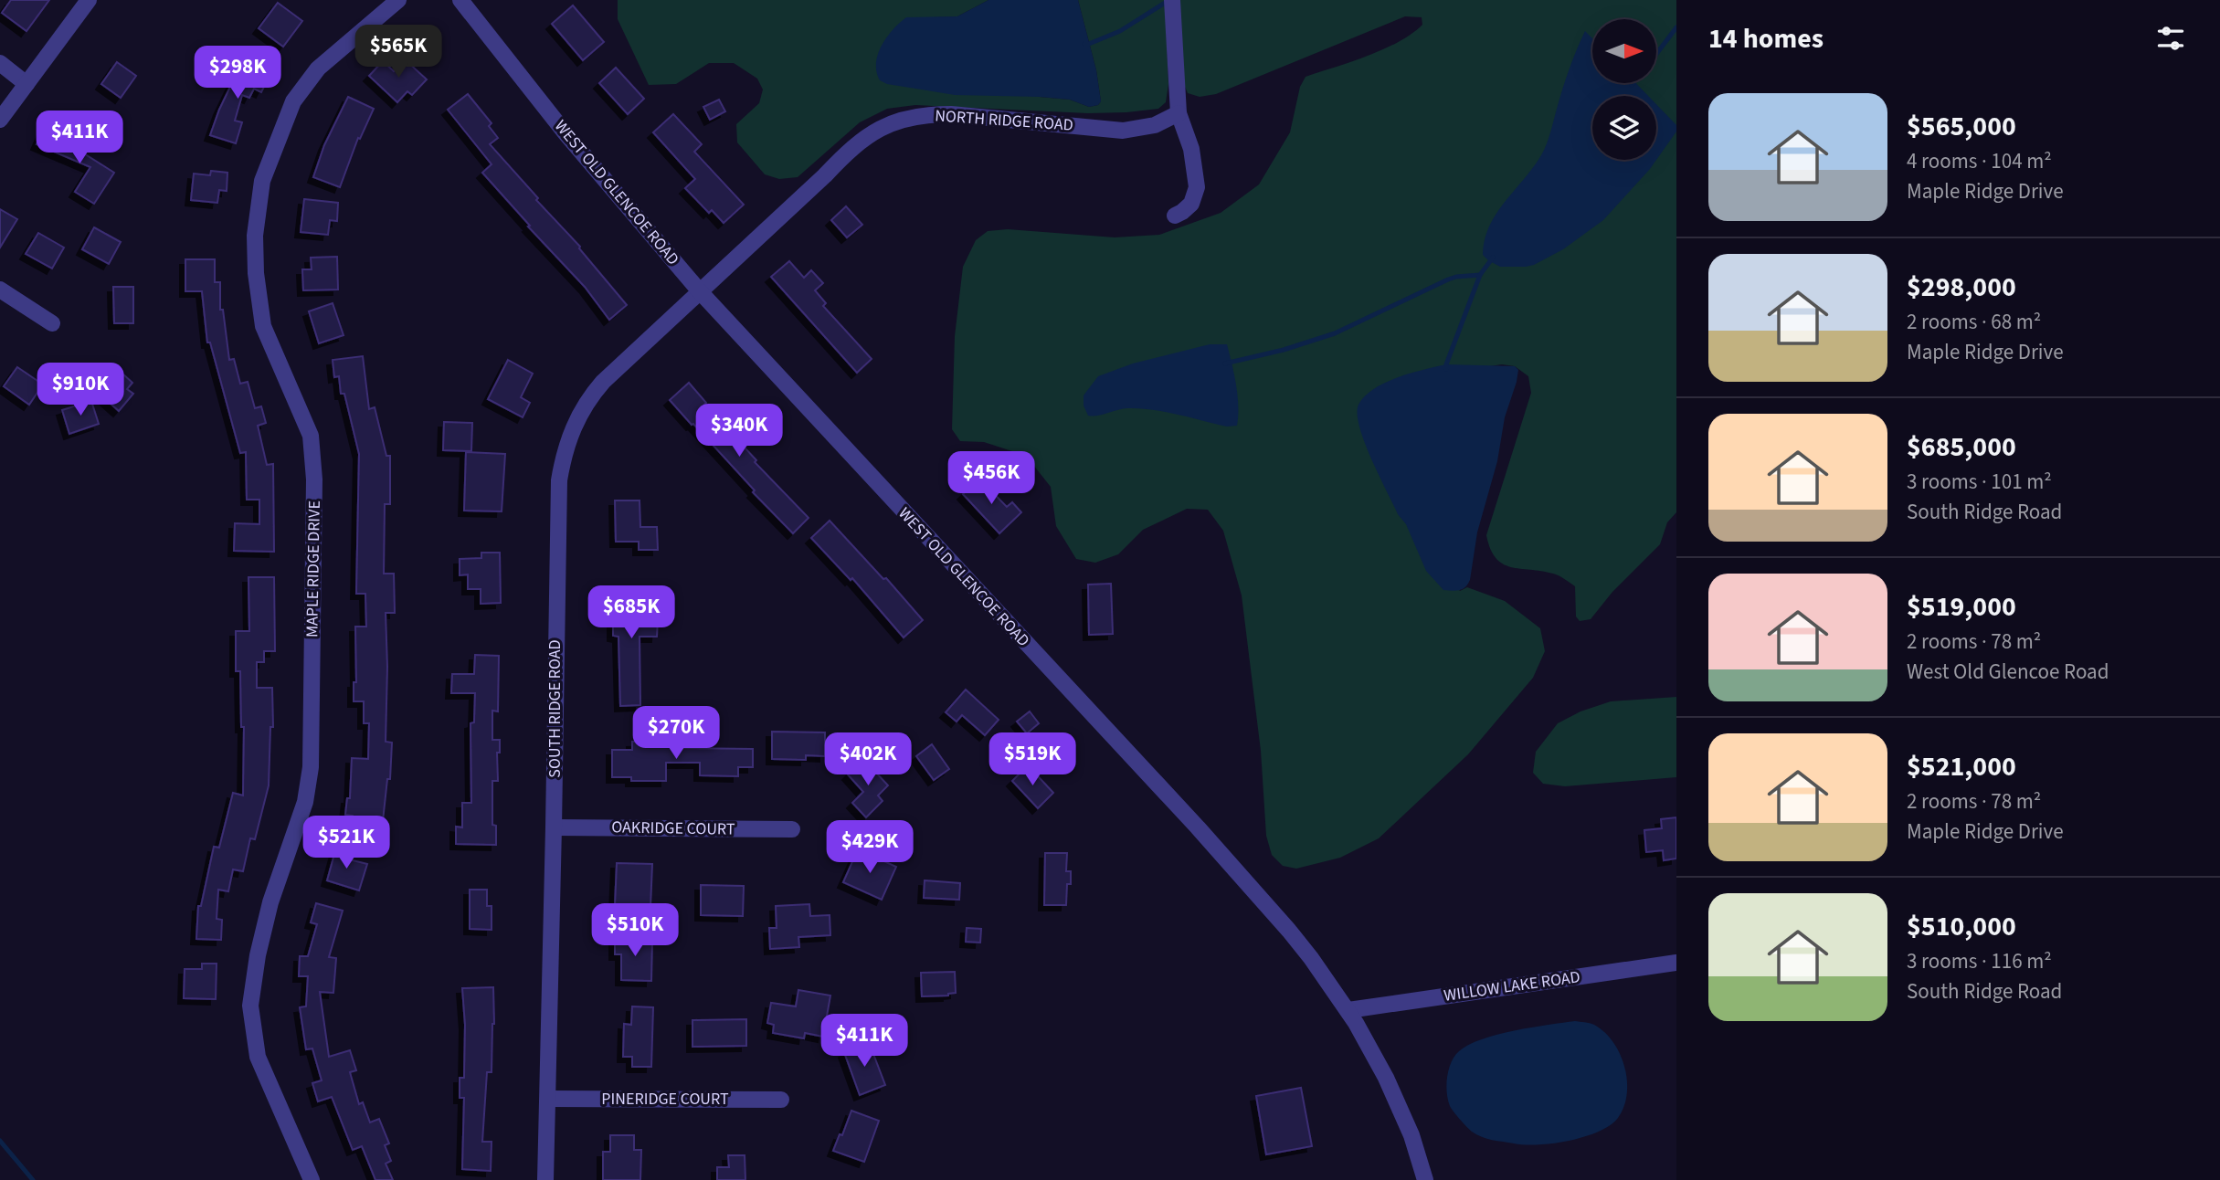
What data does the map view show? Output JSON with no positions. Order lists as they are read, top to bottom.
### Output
{
  "streets": {
    "street": [
      "NORTH RIDGE ROAD",
      "WEST OLD GLENCOE ROAD",
      "MAPLE RIDGE DRIVE",
      "SOUTH RIDGE ROAD",
      "OAKRIDGE COURT",
      "WILLOW LAKE ROAD",
      "PINERIDGE COURT"
    ]
  },
  "crossings": [
    ["NORTH RIDGE ROAD", "WEST OLD GLENCOE ROAD"],
    ["NORTH RIDGE ROAD", "SOUTH RIDGE ROAD"],
    ["WEST OLD GLENCOE ROAD", "SOUTH RIDGE ROAD"],
    ["WEST OLD GLENCOE ROAD", "WILLOW LAKE ROAD"],
    ["SOUTH RIDGE ROAD", "OAKRIDGE COURT"],
    ["SOUTH RIDGE ROAD", "PINERIDGE COURT"]
  ],
  "north": "right",
  "page": {
    "heading": "14 homes",
    "price": [
      "$565K",
      "$298K",
      "$411K",
      "$910K",
      "$340K",
      "$456K",
      "$685K",
      "$270K",
      "$402K",
      "$519K",
      "$521K",
      "$429K",
      "$510K",
      "$411K"
    ],
    "list": [
      {
        "name": "$565,000",
        "note": "4 rooms · 104 m² · Maple Ridge Drive"
      },
      {
        "name": "$298,000",
        "note": "2 rooms · 68 m² · Maple Ridge Drive"
      },
      {
        "name": "$685,000",
        "note": "3 rooms · 101 m² · South Ridge Road"
      },
      {
        "name": "$519,000",
        "note": "2 rooms · 78 m² · West Old Glencoe Road"
      },
      {
        "name": "$521,000",
        "note": "2 rooms · 78 m² · Maple Ridge Drive"
      },
      {
        "name": "$510,000",
        "note": "3 rooms · 116 m² · South Ridge Road"
      }
    ]
  }
}
